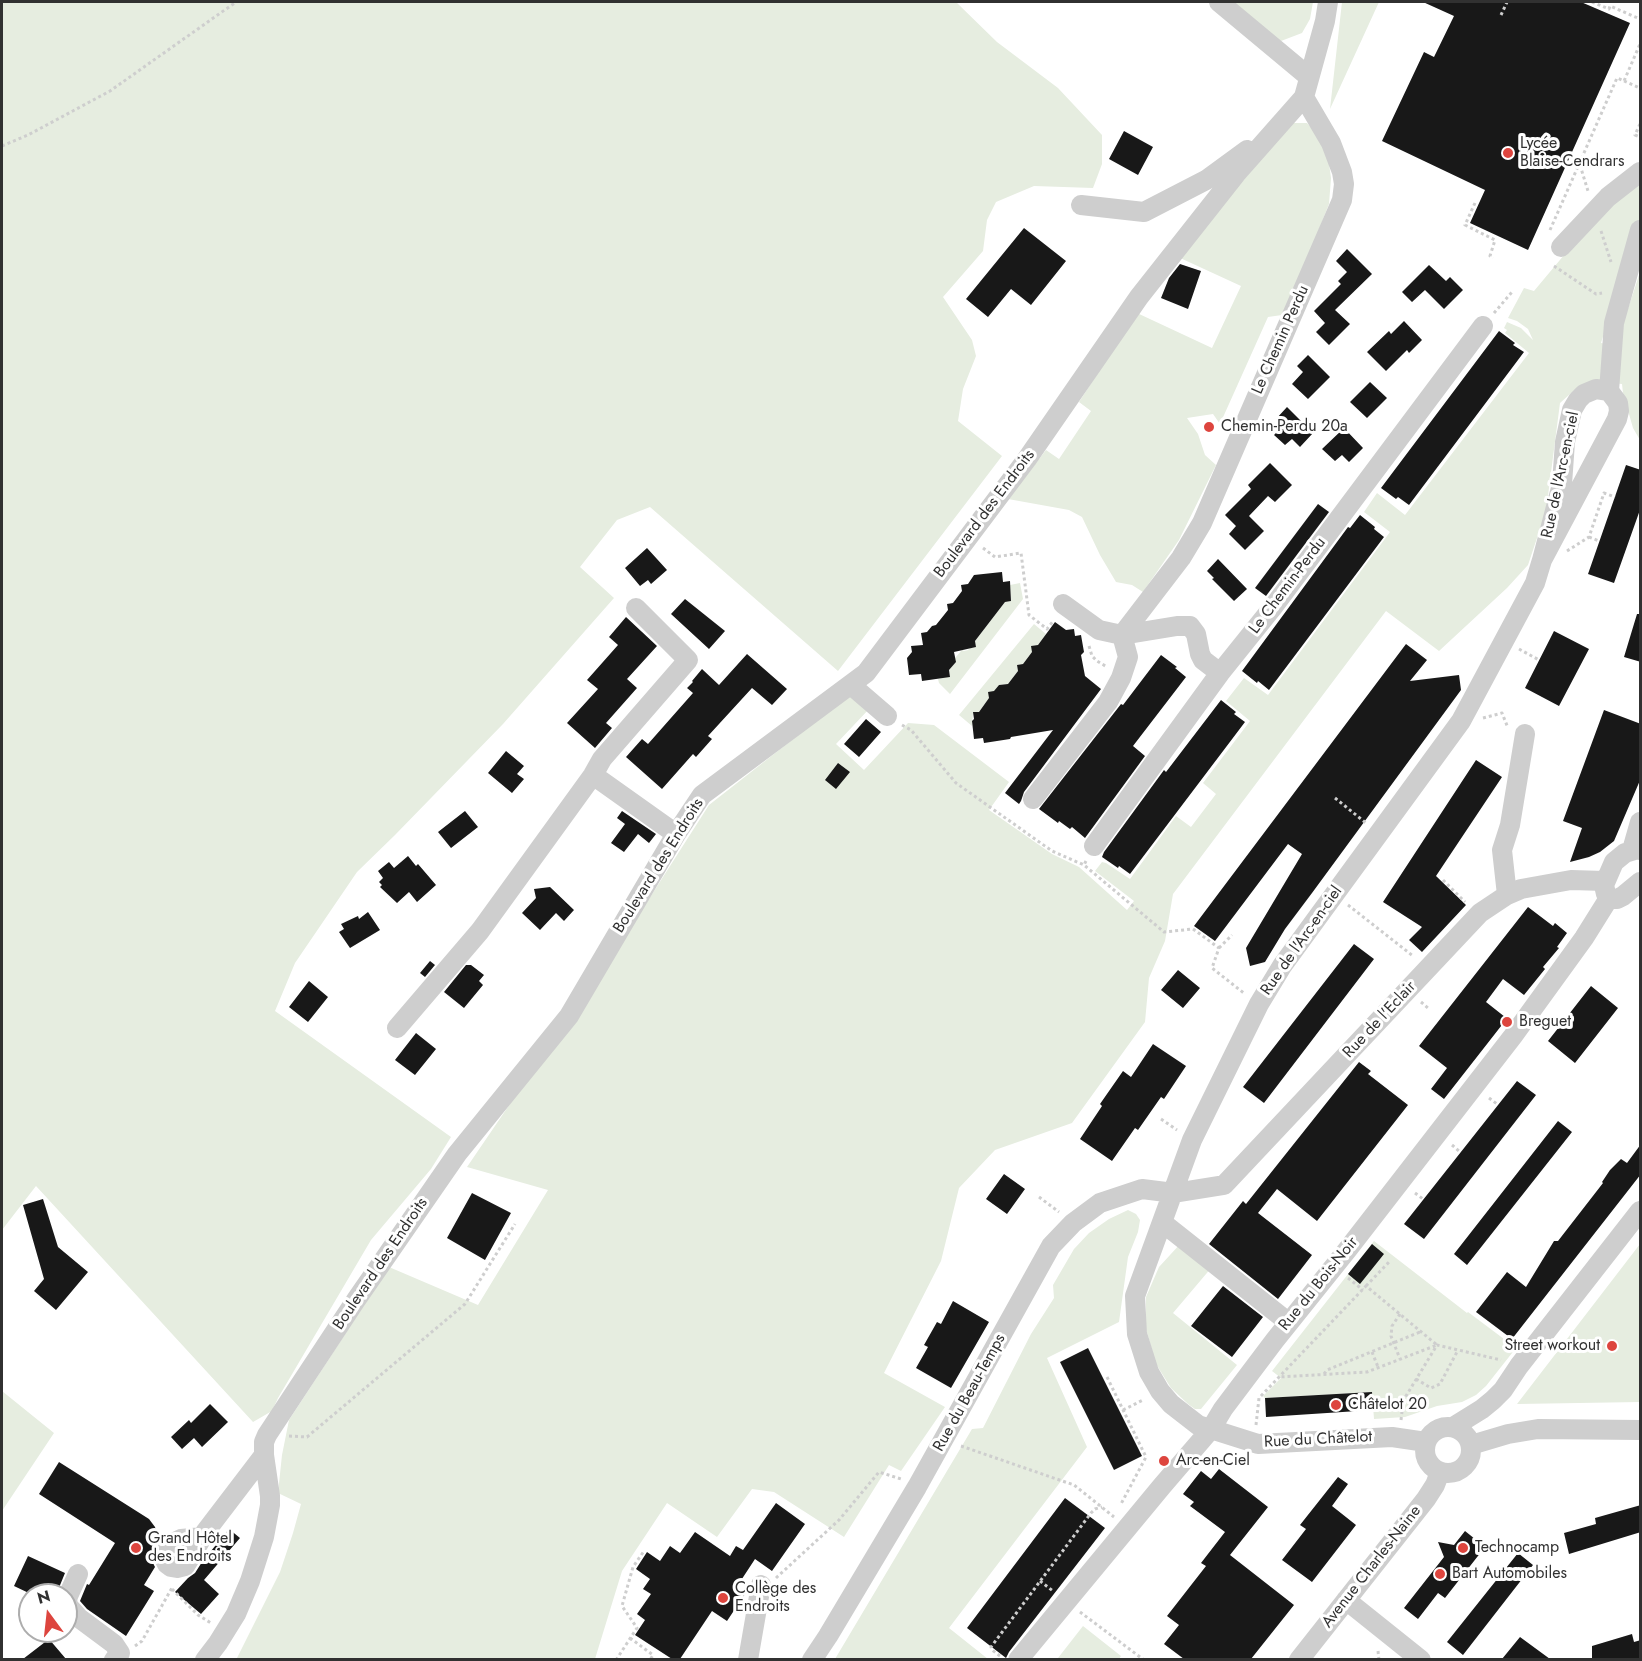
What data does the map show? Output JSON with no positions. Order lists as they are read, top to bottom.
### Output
{
  "streets": {
    "street": [
      "Le Chemin Perdu",
      "Rue de l'Arc-en-ciel",
      "Boulevard des Endroits",
      "Le Chemin-Perdu",
      "Rue de l'Eclair",
      "Rue du Bois-Noir",
      "Rue du Beau-Temps",
      "Rue du Châtelot",
      "Avenue Charles-Naine"
    ]
  },
  "crossings": [
    ["Rue de l'Arc-en-ciel", "Rue de l'Eclair"],
    ["Rue de l'Arc-en-ciel", "Rue du Bois-Noir"],
    ["Rue de l'Arc-en-ciel", "Rue du Beau-Temps"],
    ["Rue de l'Arc-en-ciel", "Rue du Châtelot"],
    ["Rue de l'Eclair", "Rue du Bois-Noir"],
    ["Rue de l'Eclair", "Rue du Beau-Temps"],
    ["Rue du Bois-Noir", "Rue du Châtelot"],
    ["Rue du Châtelot", "Avenue Charles-Naine"]
  ],
  "places": [
    "Lycée Blaise-Cendrars",
    "Chemin-Perdu 20a",
    "Breguet",
    "Street workout",
    "Châtelot 20",
    "Arc-en-Ciel",
    "Grand Hôtel des Endroits",
    "Technocamp",
    "Bart Automobiles",
    "Collège des Endroits"
  ],
  "north": "top"
}
